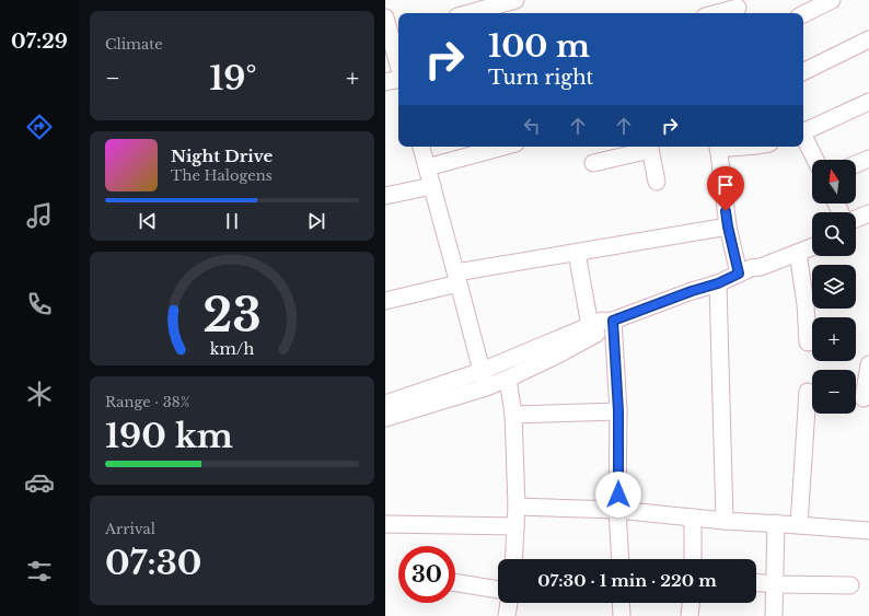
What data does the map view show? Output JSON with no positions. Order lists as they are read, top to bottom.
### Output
{
  "north": "top",
  "page": {
    "tabs": "07:29",
    "tile": [
      "Climate",
      ["Range · 38%", "190 km"],
      ["Arrival", "07:30"]
    ],
    "turn": ["100 m", "Turn right"],
    "heat": ["−", "19°", "+"],
    "song": ["Night Drive", "The Halogens"],
    "map_buttons": ["+", "−"],
    "limit": "30",
    "trip": "07:30 · 1 min · 220 m",
    "gauge": ["23", "km/h"]
  }
}
